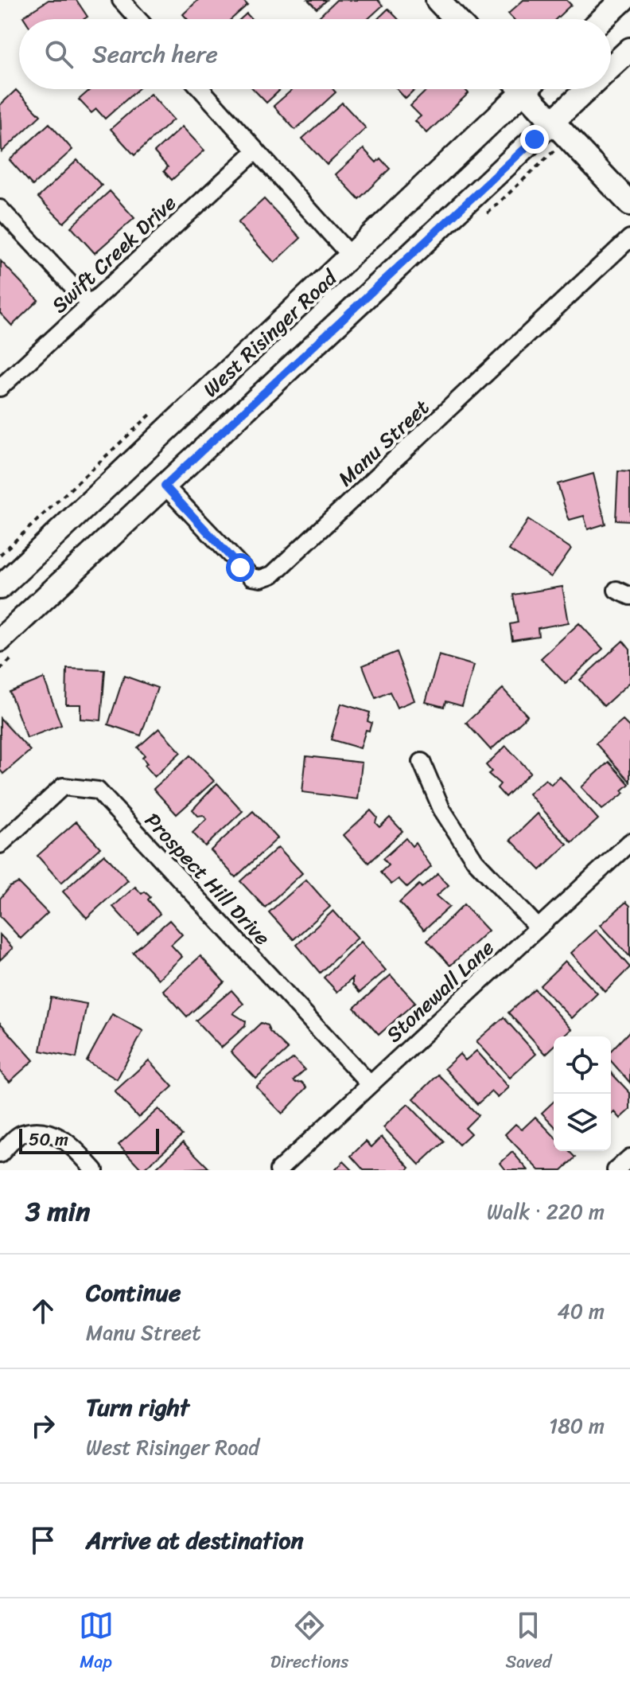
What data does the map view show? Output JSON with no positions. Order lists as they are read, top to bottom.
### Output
{
  "streets": {
    "main road": ["West Risinger Road"],
    "street": [
      "Swift Creek Drive",
      "Manu Street",
      "Prospect Hill Drive",
      "Stonewall Lane"
    ]
  },
  "crossings": [
    ["West Risinger Road", "Manu Street"],
    ["Prospect Hill Drive", "Stonewall Lane"]
  ],
  "scale_bar": "50 m",
  "page": {
    "search": "Search here",
    "scale": "50 m",
    "heading": ["3 min", "Walk · 220 m"],
    "list": [
      ["Continue", "Manu Street", "40 m"],
      ["Turn right", "West Risinger Road", "180 m"],
      "Arrive at destination"
    ],
    "nav": ["Map", "Directions", "Saved"]
  }
}
